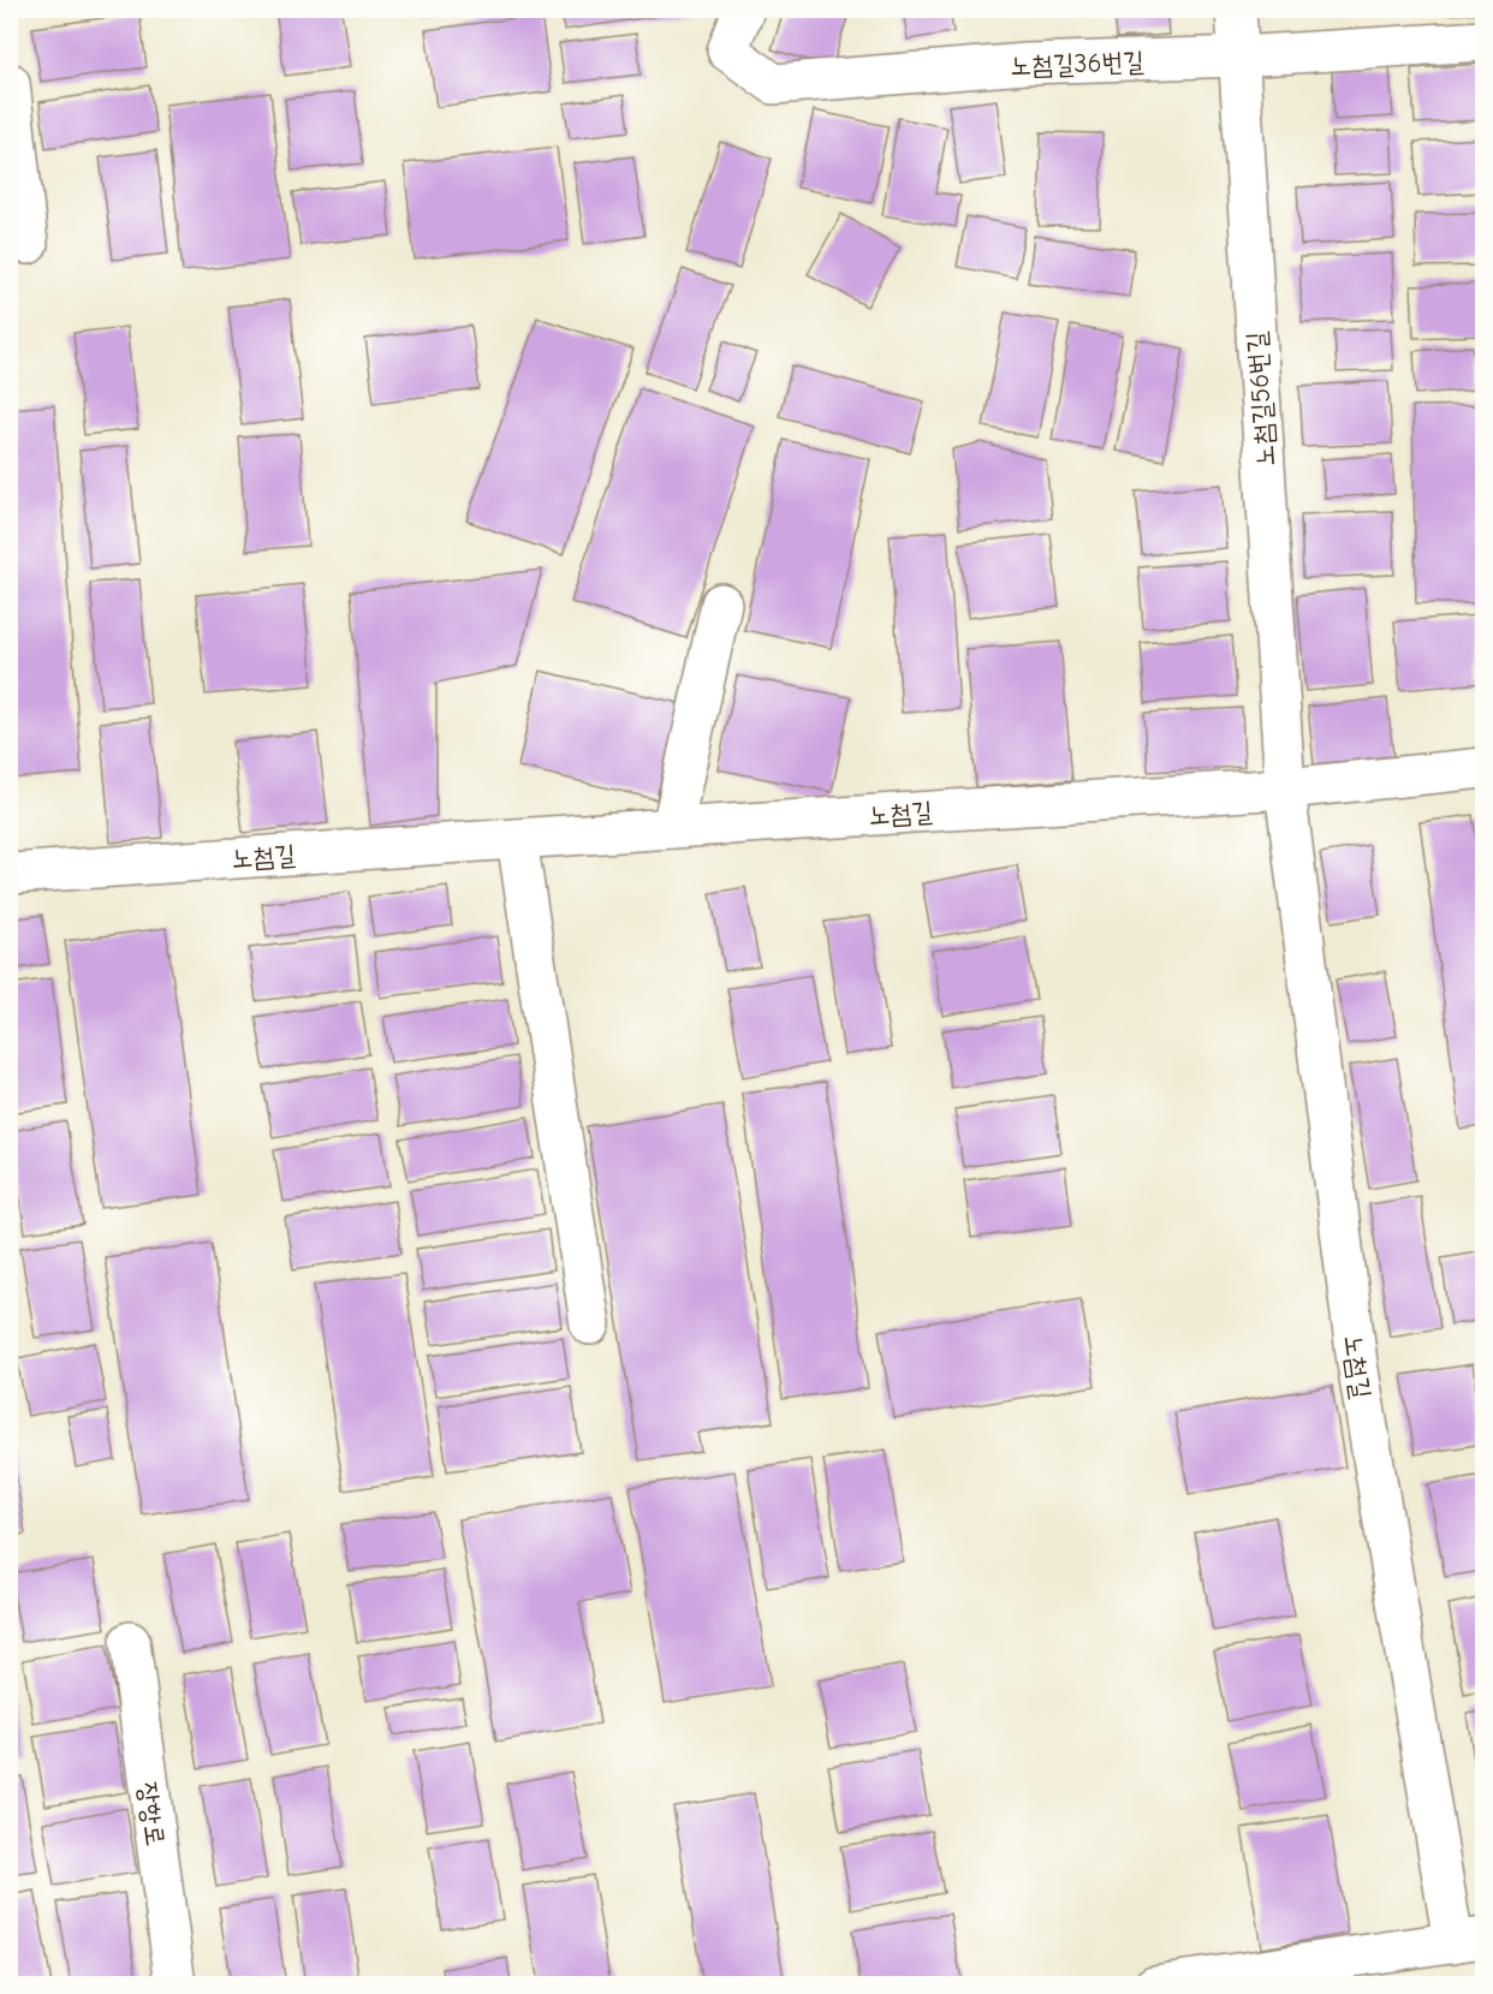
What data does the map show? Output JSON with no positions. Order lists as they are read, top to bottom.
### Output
{
  "streets": {
    "street": [
      "노첨길36번길",
      "노첨길56번길",
      "노첨길",
      "장항로"
    ]
  },
  "crossings": [
    ["노첨길36번길", "노첨길56번길"],
    ["노첨길56번길", "노첨길"]
  ]
}
